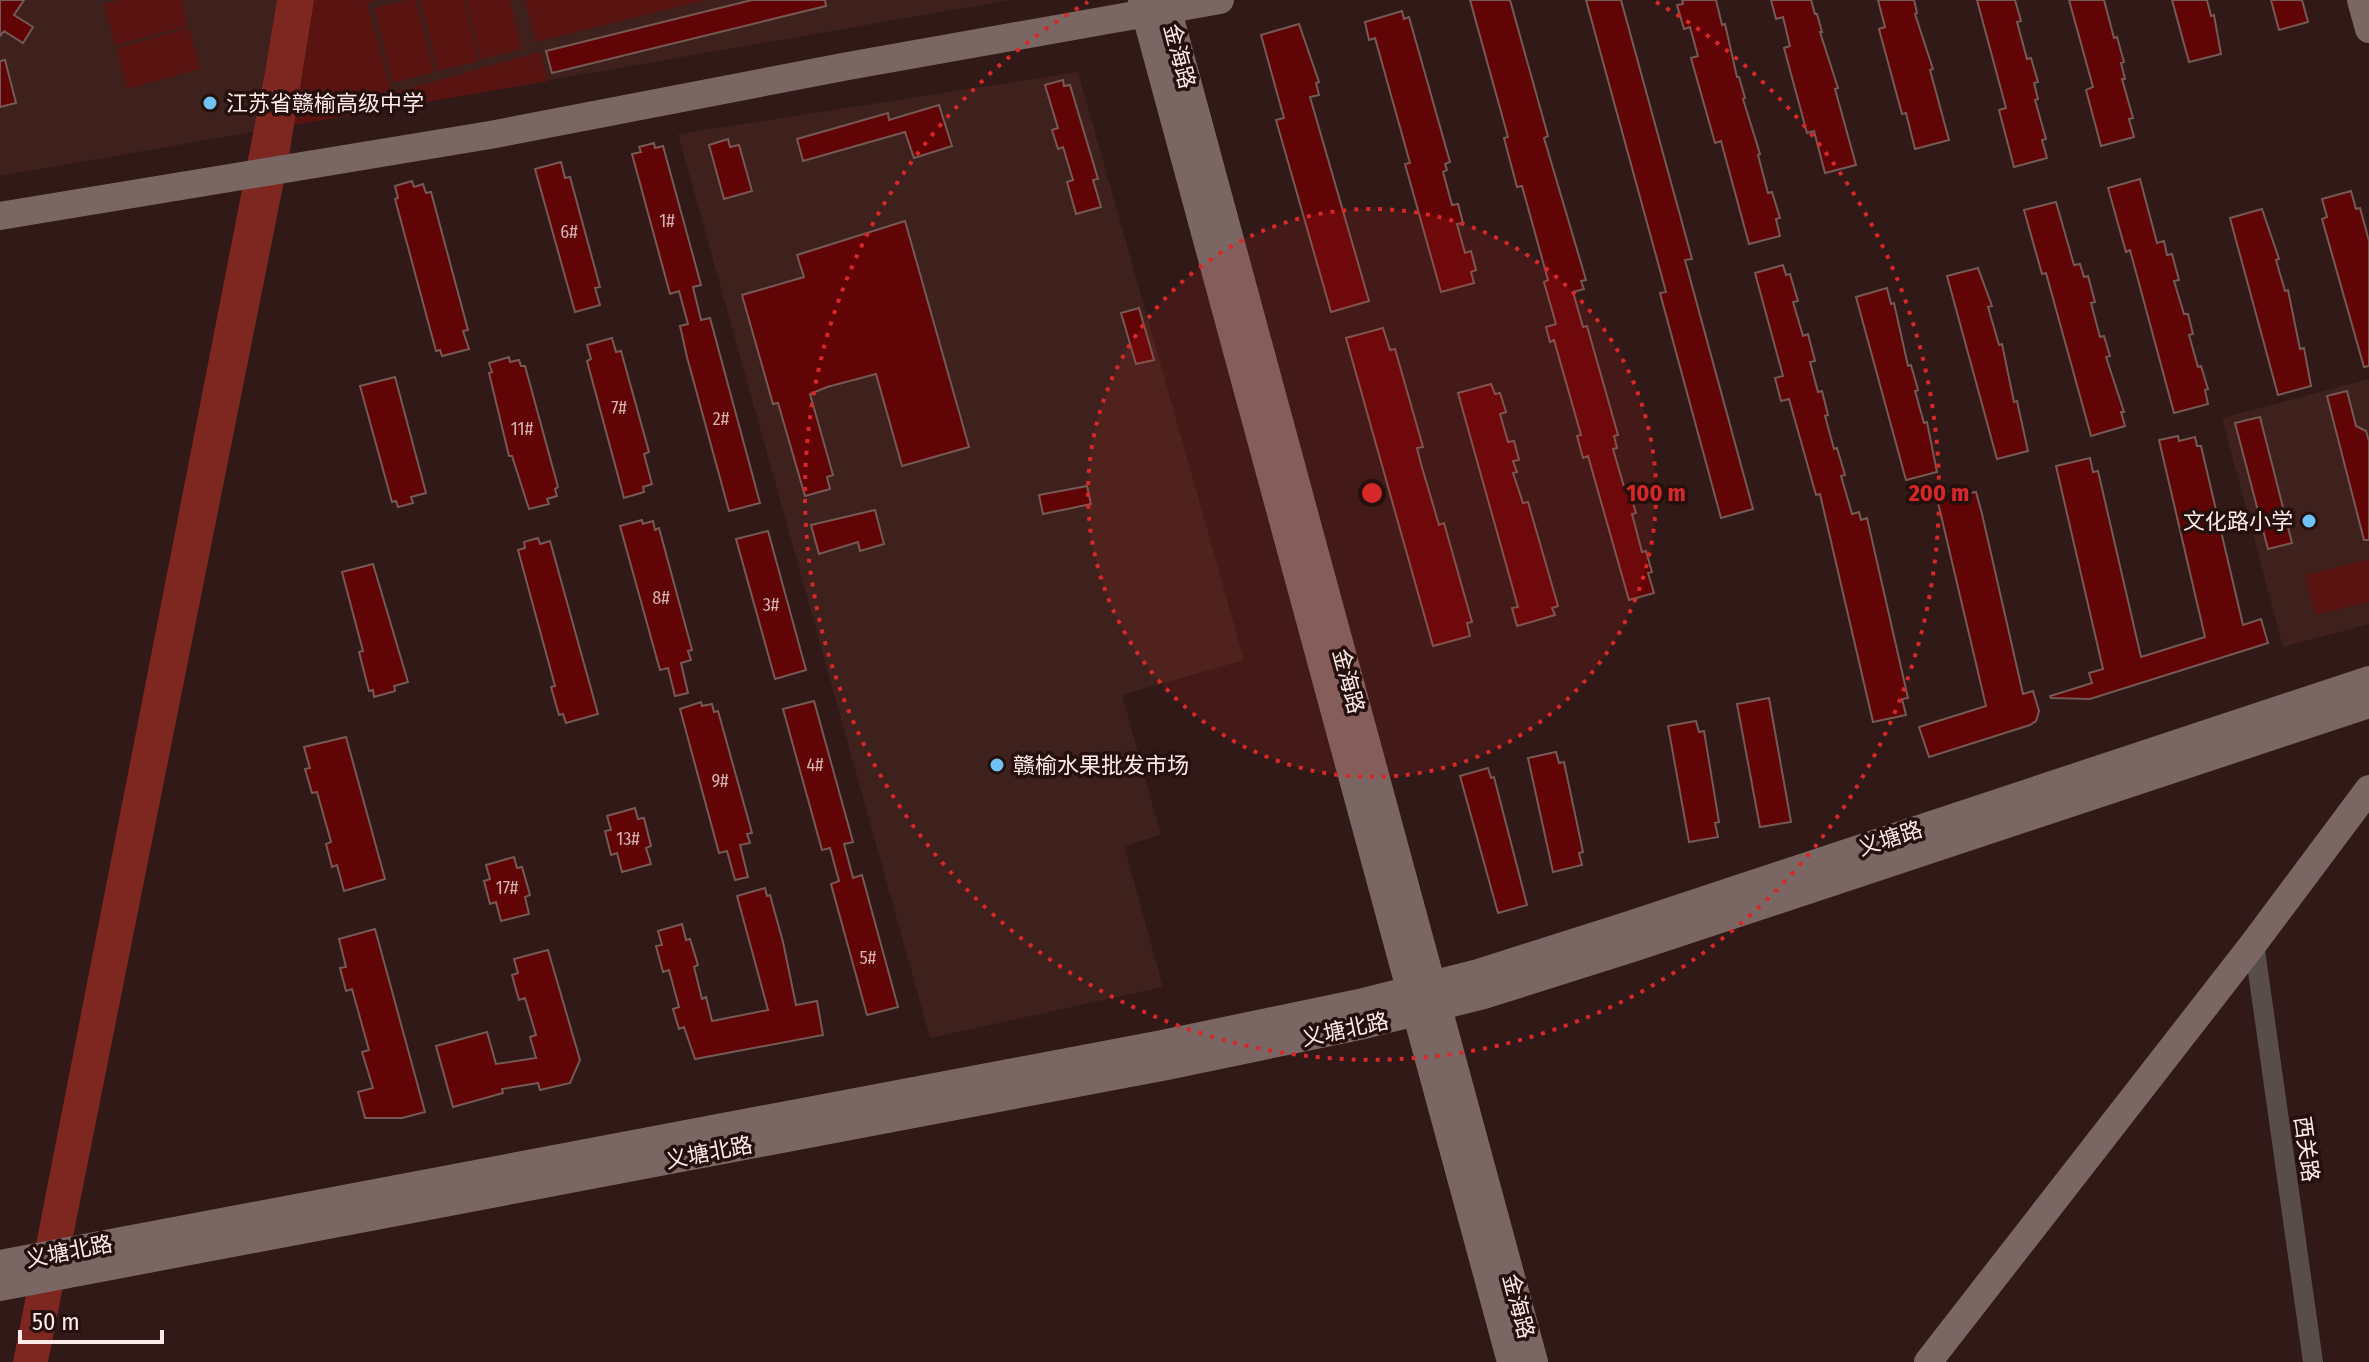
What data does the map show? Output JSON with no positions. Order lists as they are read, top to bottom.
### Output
{
  "streets": {
    "main road": ["金海路", "义塘路", "义塘北路"],
    "street": ["西关路"]
  },
  "crossings": [
    ["金海路", "义塘路"],
    ["金海路", "义塘北路"],
    ["义塘路", "义塘北路"]
  ],
  "places": ["江苏省赣榆高级中学", "文化路小学", "赣榆水果批发市场"],
  "house_numbers": [
    "1#",
    "6#",
    "7#",
    "2#",
    "11#",
    "8#",
    "3#",
    "4#",
    "9#",
    "13#",
    "17#",
    "5#"
  ],
  "scale_bar": "50 m",
  "rings": ["100 m", "200 m"]
}
